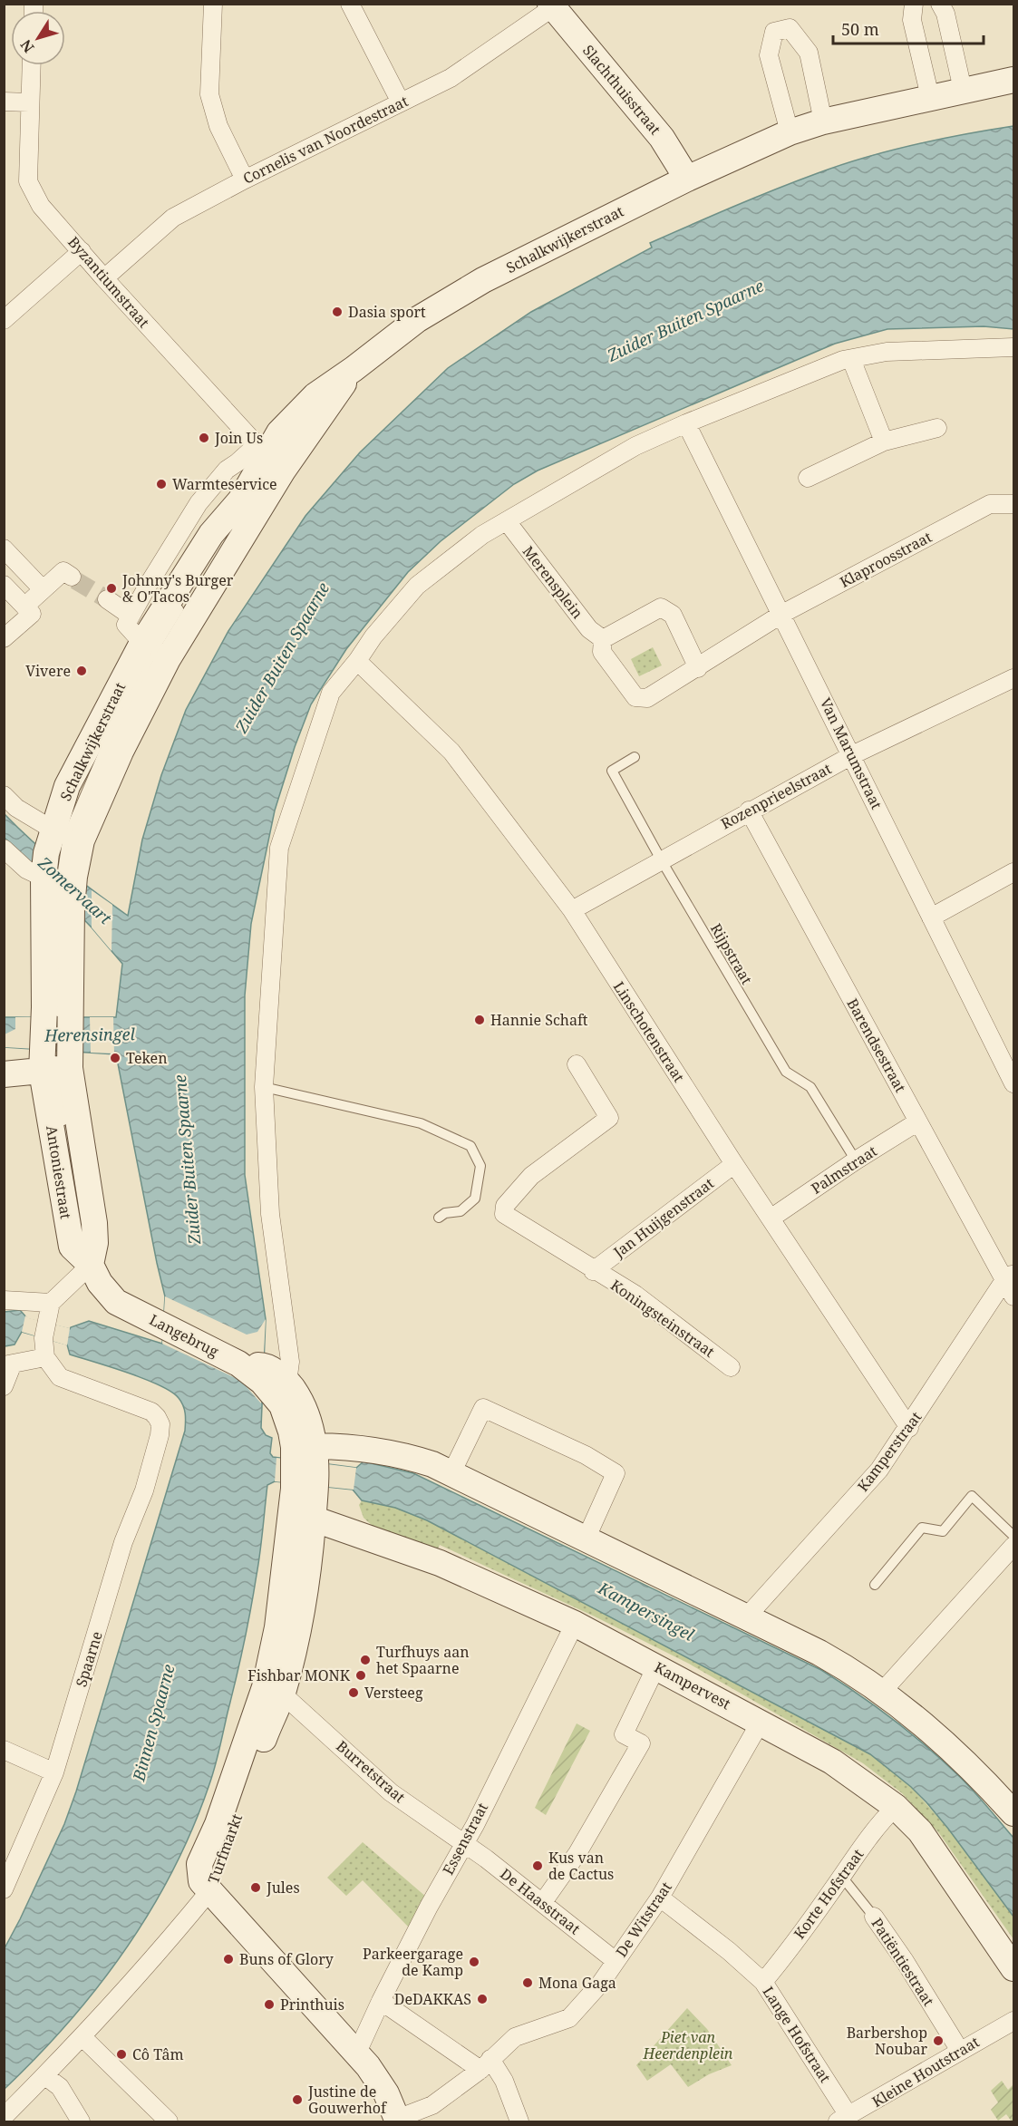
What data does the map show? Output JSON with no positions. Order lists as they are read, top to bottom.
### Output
{
  "streets": {
    "street": [
      "Slachthuisstraat",
      "Cornelis van Noordestraat",
      "Schalkwijkerstraat",
      "Byzantiumstraat",
      "Klaproosstraat",
      "Merensplein",
      "Van Marumstraat",
      "Rozenprieelstraat",
      "Linschotenstraat",
      "Barendsestraat",
      "Palmstraat",
      "Antoniestraat",
      "Jan Huijgenstraat",
      "Koningsteinstraat",
      "Langebrug",
      "Kamperstraat",
      "Spaarne",
      "Kampervest",
      "Burretstraat",
      "Essenstraat",
      "Turfmarkt",
      "Korte Hofstraat",
      "De Haasstraat",
      "De Witstraat",
      "Patiëntiestraat",
      "Lange Hofstraat",
      "Kleine Houtstraat"
    ],
    "lane": ["Rijpstraat"]
  },
  "crossings": [
    ["Slachthuisstraat", "Cornelis van Noordestraat"],
    ["Slachthuisstraat", "Schalkwijkerstraat"],
    ["Cornelis van Noordestraat", "Byzantiumstraat"],
    ["Schalkwijkerstraat", "Byzantiumstraat"],
    ["Schalkwijkerstraat", "Antoniestraat"],
    ["Klaproosstraat", "Merensplein"],
    ["Klaproosstraat", "Van Marumstraat"],
    ["Merensplein", "Van Marumstraat"],
    ["Van Marumstraat", "Rozenprieelstraat"],
    ["Rozenprieelstraat", "Rijpstraat"],
    ["Rozenprieelstraat", "Linschotenstraat"],
    ["Rozenprieelstraat", "Barendsestraat"],
    ["Rijpstraat", "Palmstraat"],
    ["Linschotenstraat", "Palmstraat"],
    ["Linschotenstraat", "Jan Huijgenstraat"],
    ["Linschotenstraat", "Kamperstraat"],
    ["Barendsestraat", "Palmstraat"],
    ["Barendsestraat", "Kamperstraat"],
    ["Antoniestraat", "Langebrug"],
    ["Jan Huijgenstraat", "Koningsteinstraat"],
    ["Langebrug", "Turfmarkt"],
    ["Kampervest", "Essenstraat"],
    ["Kampervest", "Turfmarkt"],
    ["Kampervest", "Korte Hofstraat"],
    ["Kampervest", "De Witstraat"],
    ["Burretstraat", "Essenstraat"],
    ["Burretstraat", "Turfmarkt"],
    ["Burretstraat", "De Haasstraat"],
    ["Essenstraat", "De Haasstraat"],
    ["Korte Hofstraat", "Patiëntiestraat"],
    ["Korte Hofstraat", "Lange Hofstraat"],
    ["De Haasstraat", "De Witstraat"],
    ["De Witstraat", "Lange Hofstraat"],
    ["Patiëntiestraat", "Kleine Houtstraat"],
    ["Lange Hofstraat", "Kleine Houtstraat"]
  ],
  "water": [
    "Zuider Buiten Spaarne",
    "Zomervaart",
    "Herensingel",
    "Kampersingel",
    "Binnen Spaarne"
  ],
  "parks": ["Piet van Heerdenplein"],
  "places": [
    "Dasia sport",
    "Join Us",
    "Warmteservice",
    "Johnny's Burger & O'Tacos",
    "Vivere",
    "Hannie Schaft",
    "Teken",
    "Turfhuys aan het Spaarne",
    "Fishbar MONK",
    "Versteeg",
    "Kus van de Cactus",
    "Jules",
    "Buns of Glory",
    "Parkeergarage de Kamp",
    "Mona Gaga",
    "DeDAKKAS",
    "Printhuis",
    "Barbershop Noubar",
    "Cô Tâm",
    "Justine de Gouwerhof"
  ],
  "scale_bar": "50 m",
  "north": "bottom left"
}
